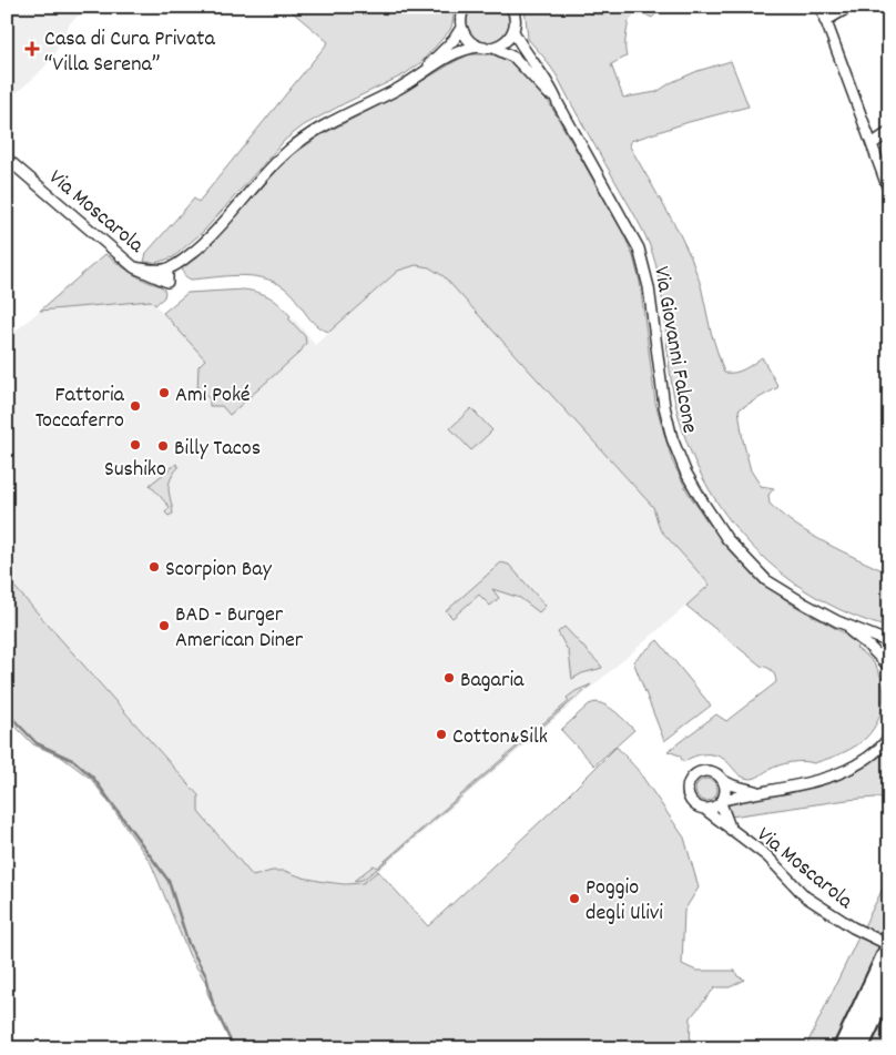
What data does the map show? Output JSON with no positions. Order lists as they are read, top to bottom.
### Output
{
  "streets": {
    "street": ["Via Moscarola", "Via Giovanni Falcone"]
  },
  "places": {
    "health": ["Casa di Cura Privata “Villa Serena”"],
    "other": [
      "Ami Poké",
      "Fattoria Toccaferro",
      "Sushiko",
      "Billy Tacos",
      "Scorpion Bay",
      "BAD - Burger American Diner",
      "Bagaria",
      "Cotton&Silk",
      "Poggio degli Ulivi"
    ]
  }
}
